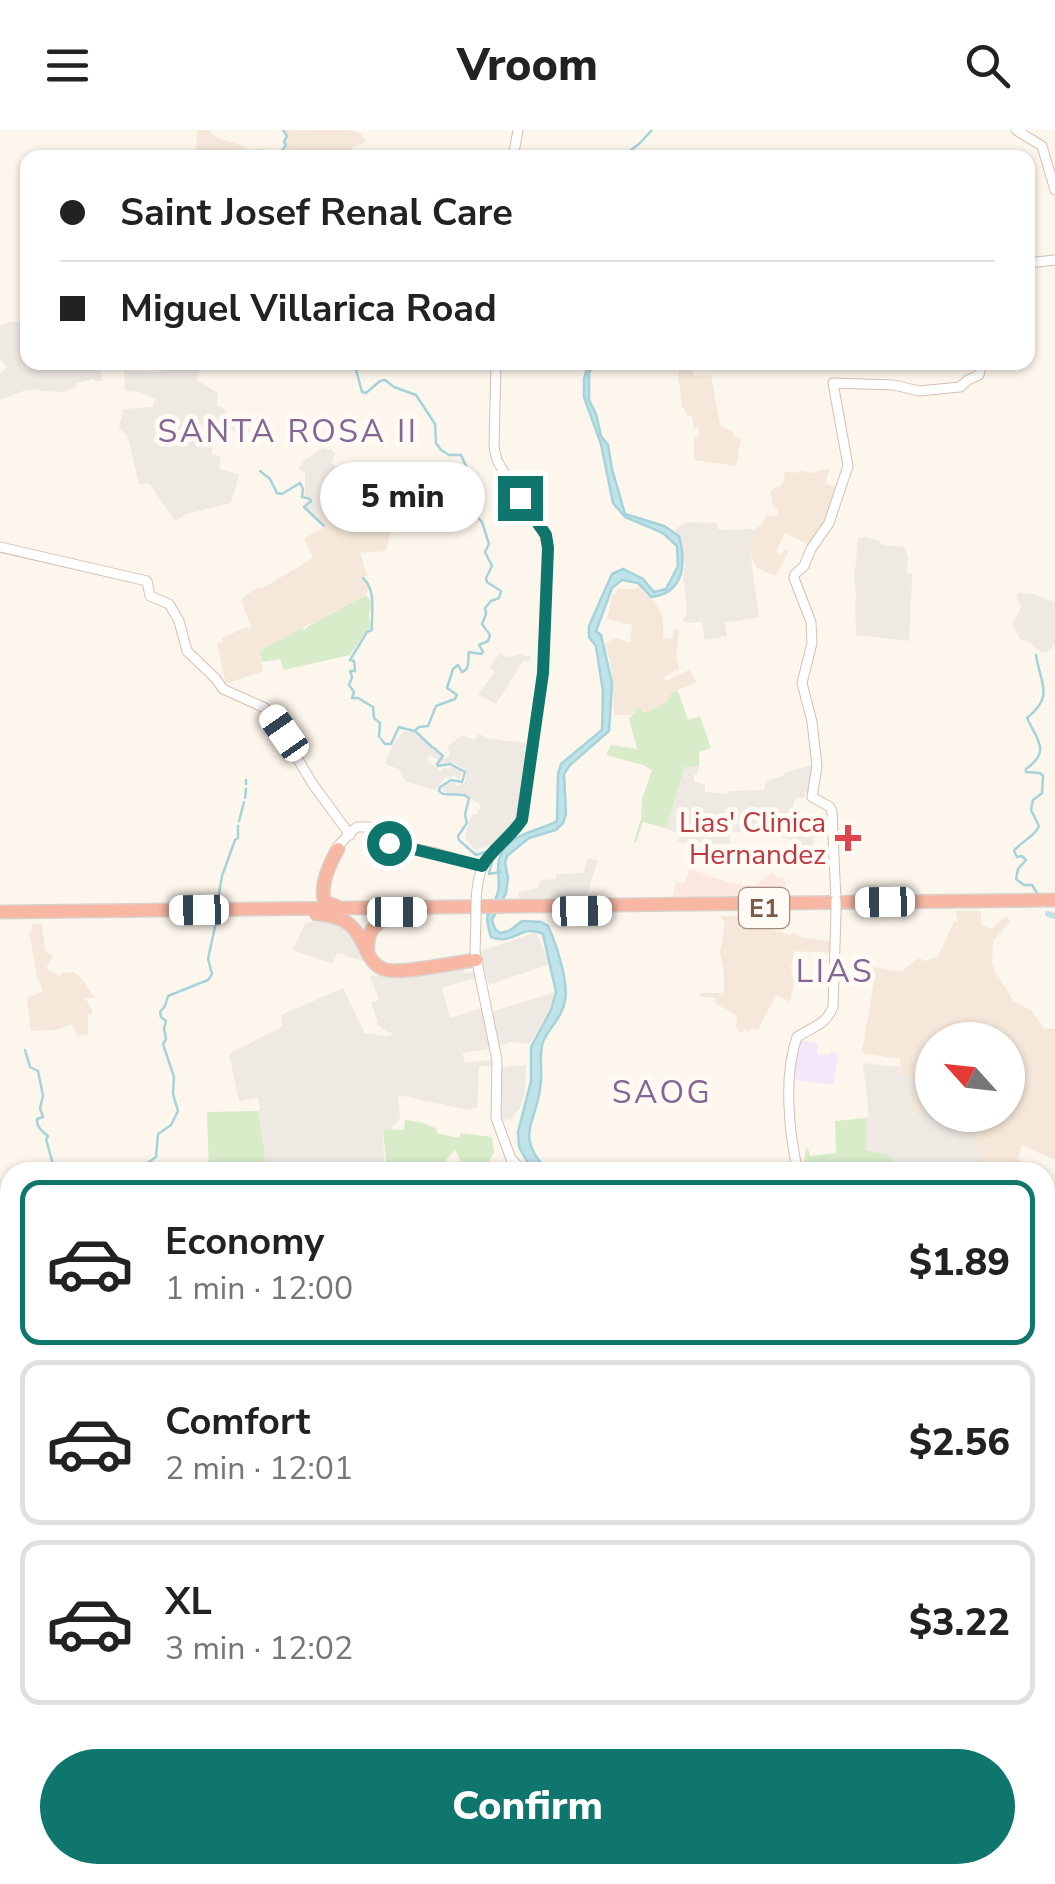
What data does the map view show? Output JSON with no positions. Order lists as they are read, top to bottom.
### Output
{
  "streets": {
    "highway": ["E1"]
  },
  "districts": ["SANTA ROSA II", "LIAS", "SAOG"],
  "places": {
    "health": ["Lias' Clinica Hernandez"]
  },
  "north": "top left",
  "page": {
    "header": "Vroom",
    "banner": ["Saint Josef Renal Care", "Miguel Villarica Road"],
    "bubble": "5 min",
    "list": [
      {
        "name": "Economy",
        "note": "1 min · 12:00",
        "value": "$1.89"
      },
      {
        "name": "Comfort",
        "note": "2 min · 12:01",
        "value": "$2.56"
      },
      {
        "name": "XL",
        "note": "3 min · 12:02",
        "value": "$3.22"
      }
    ],
    "buttons": "Confirm"
  }
}
